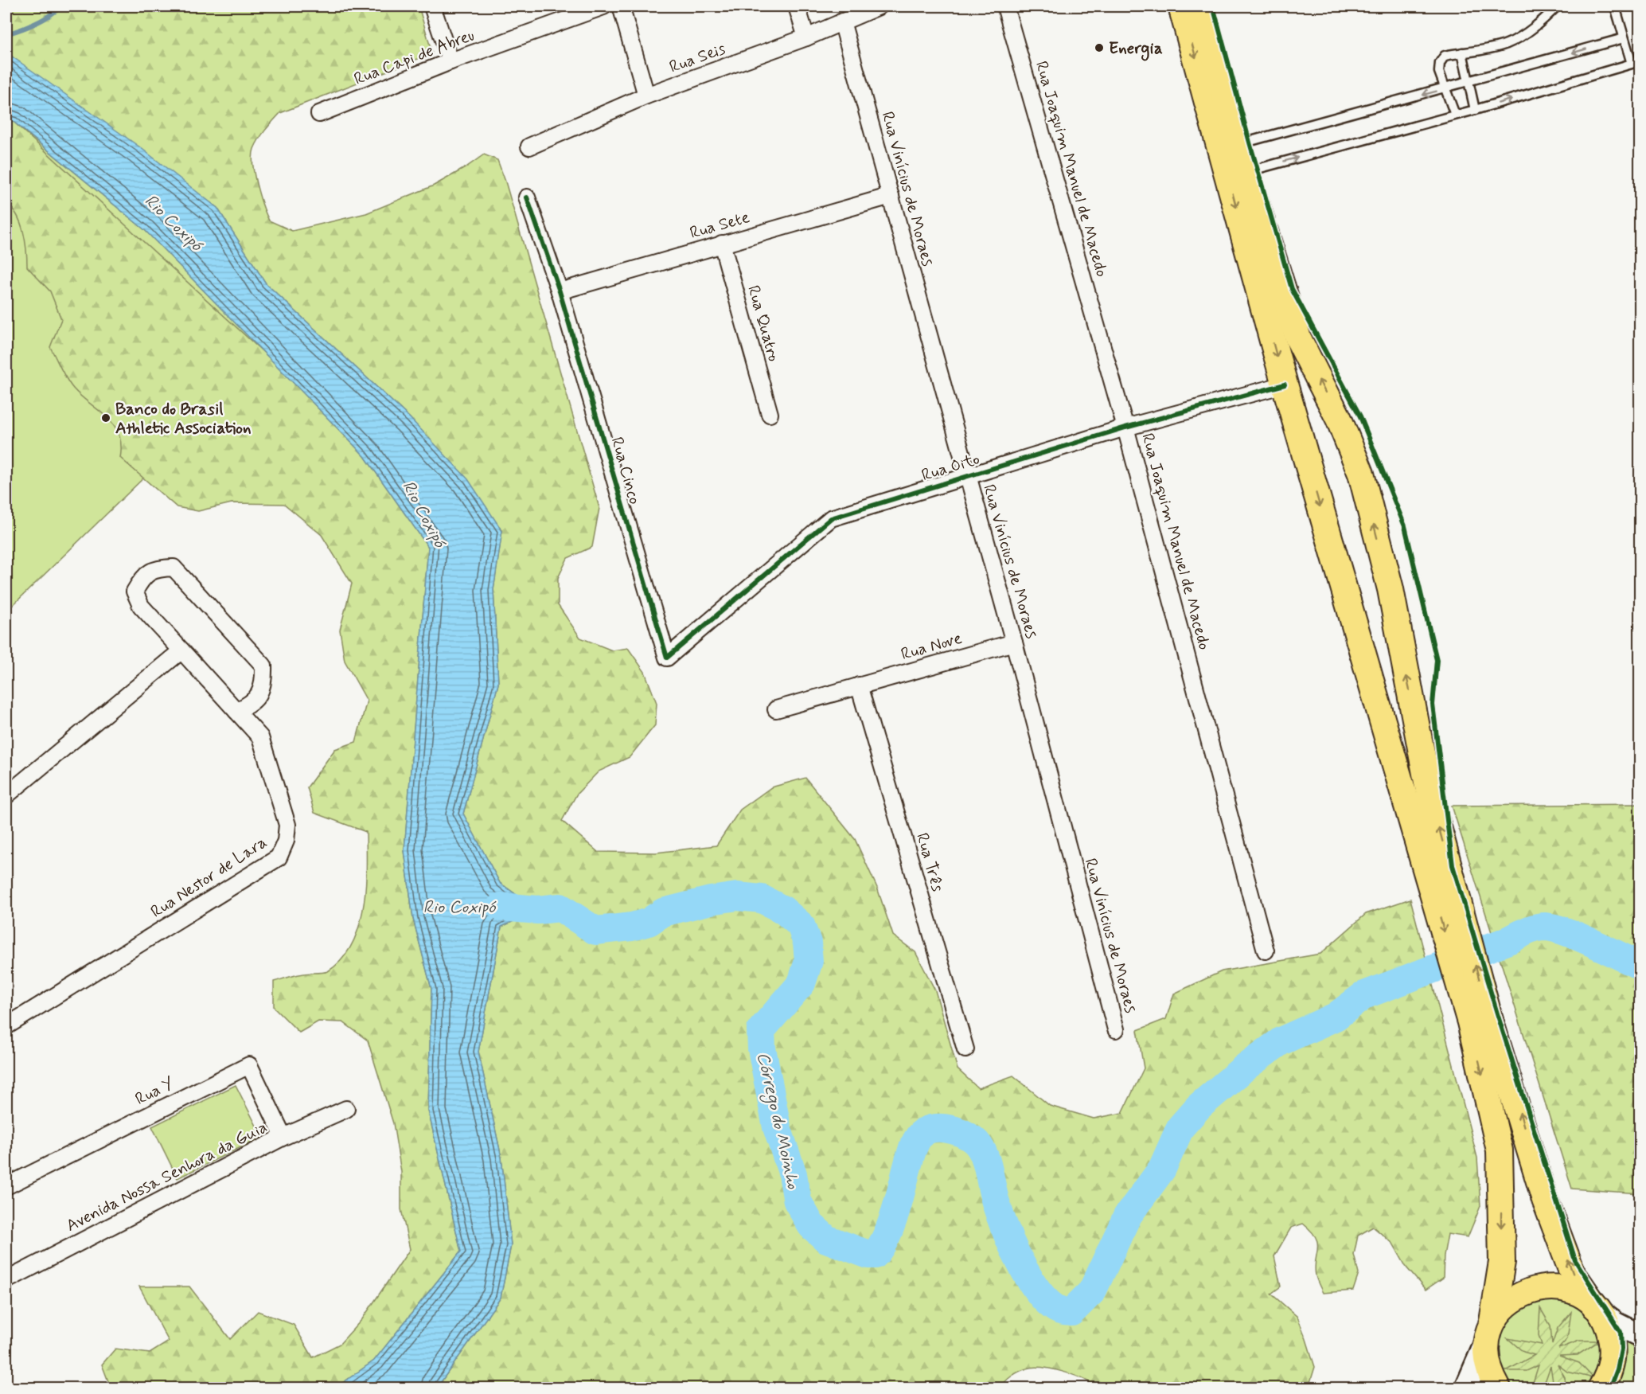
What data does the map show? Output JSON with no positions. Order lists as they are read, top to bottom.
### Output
{
  "streets": {
    "street": [
      "Rua Capi de Abreu",
      "Rua Seis",
      "Rua Joaquim Manuel de Macedo",
      "Rua Vinícius de Moraes",
      "Rua Sete",
      "Rua Quatro",
      "Rua Oito",
      "Rua Cinco",
      "Rua Nove",
      "Rua Três",
      "Rua Nestor de Lara",
      "Rua Y",
      "Avenida Nossa Senhora da Guia"
    ]
  },
  "crossings": [
    ["Rua Seis", "Rua Vinícius de Moraes"],
    ["Rua Joaquim Manuel de Macedo", "Rua Oito"],
    ["Rua Vinícius de Moraes", "Rua Sete"],
    ["Rua Vinícius de Moraes", "Rua Oito"],
    ["Rua Vinícius de Moraes", "Rua Nove"],
    ["Rua Sete", "Rua Quatro"],
    ["Rua Sete", "Rua Cinco"],
    ["Rua Oito", "Rua Cinco"],
    ["Rua Nove", "Rua Três"],
    ["Rua Y", "Avenida Nossa Senhora da Guia"]
  ],
  "water": ["Rio Coxipó", "Córrego do Moinho"],
  "places": ["Energia", "Banco do Brasil Athletic Association"]
}
